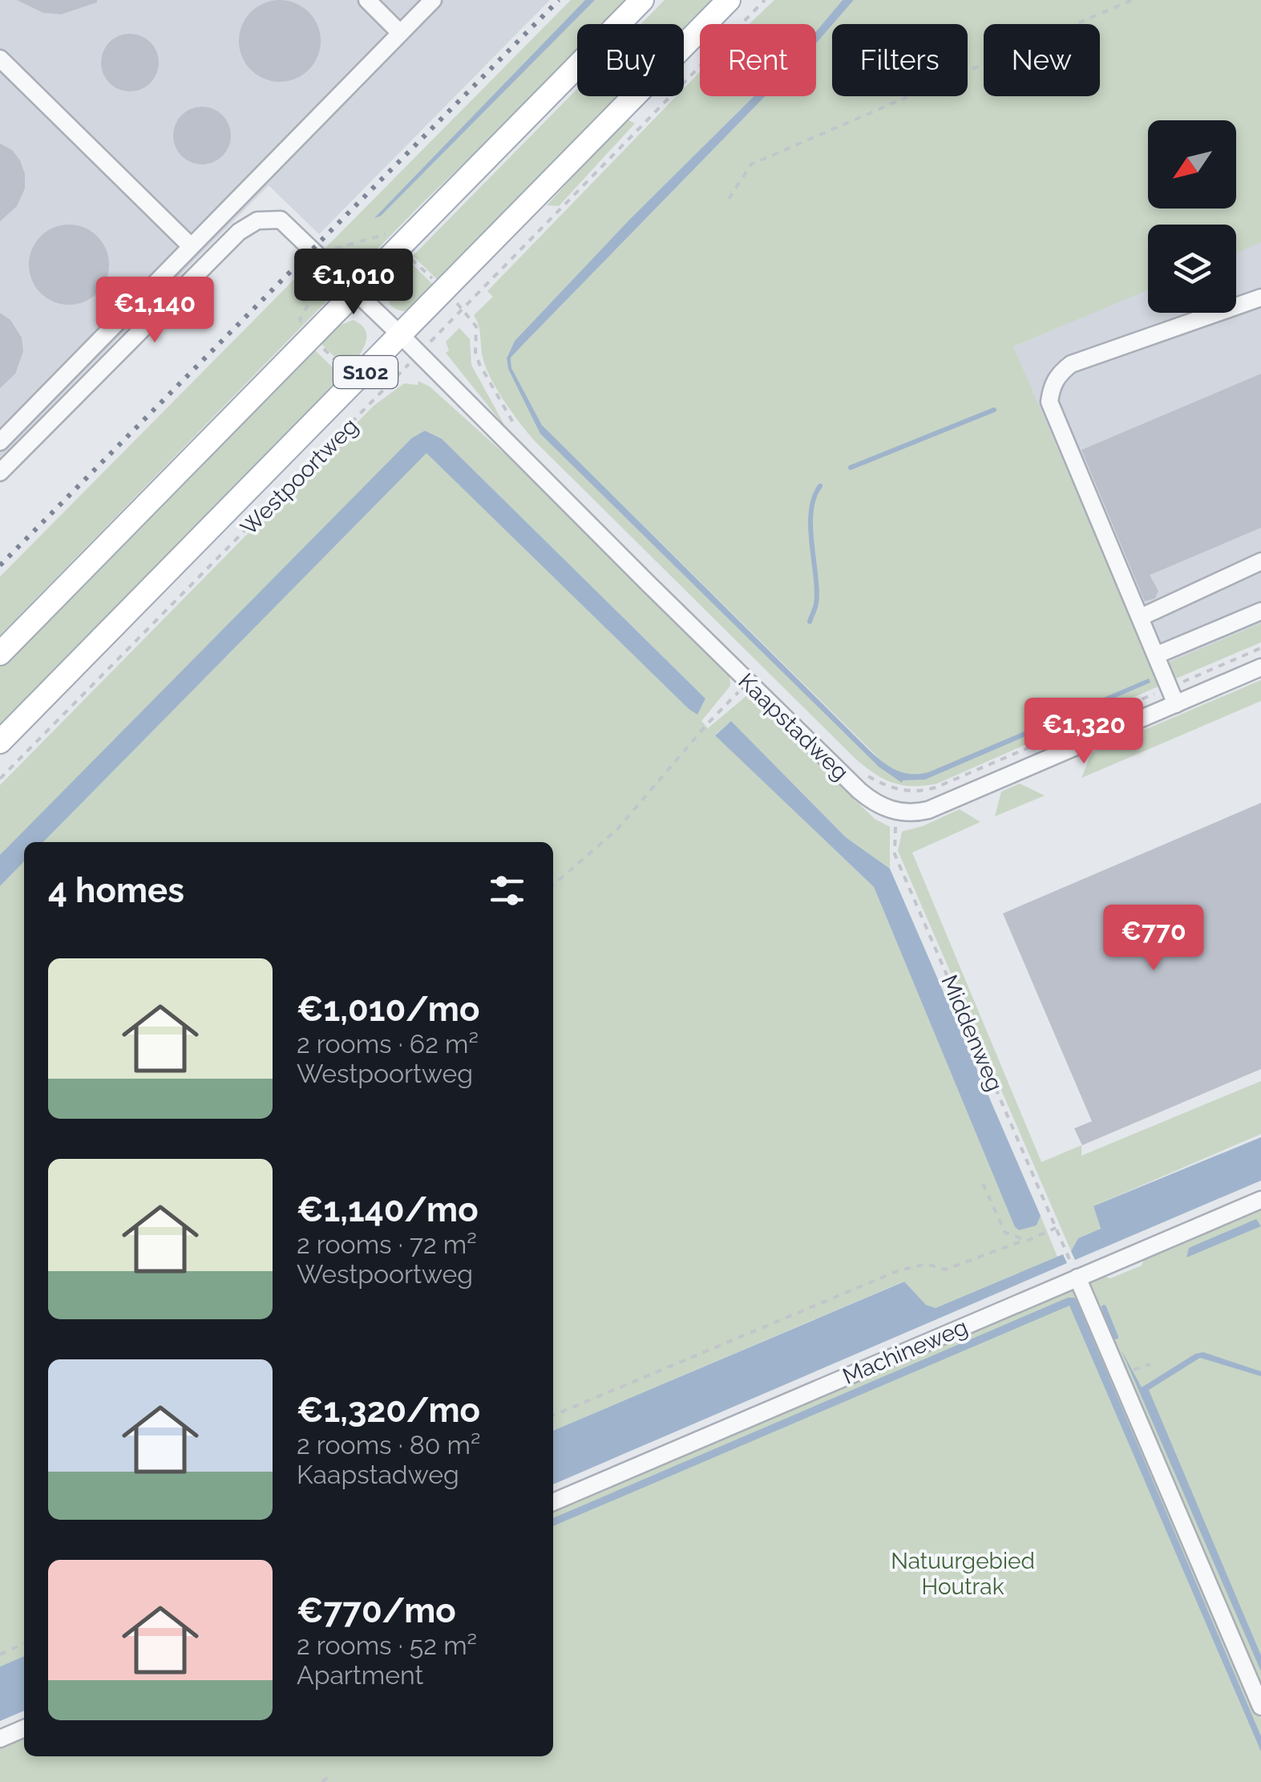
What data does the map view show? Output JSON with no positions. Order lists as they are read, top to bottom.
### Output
{
  "streets": {
    "main road": ["S102", "Westpoortweg"],
    "street": ["Kaapstadweg", "Machineweg"],
    "path": ["Middenweg"]
  },
  "crossings": [
    ["S102", "Kaapstadweg"],
    ["Westpoortweg", "Kaapstadweg"],
    ["Kaapstadweg", "Middenweg"],
    ["Middenweg", "Machineweg"]
  ],
  "parks": ["Natuurgebied Houtrak"],
  "north": "bottom left",
  "page": {
    "chip": [
      "Buy",
      "Rent",
      "Filters",
      "New"
    ],
    "price": [
      "€1,010",
      "€1,140",
      "€1,320",
      "€770"
    ],
    "heading": "4 homes",
    "list": [
      {
        "name": "€1,010/mo",
        "note": "2 rooms · 62 m² · Westpoortweg"
      },
      {
        "name": "€1,140/mo",
        "note": "2 rooms · 72 m² · Westpoortweg"
      },
      {
        "name": "€1,320/mo",
        "note": "2 rooms · 80 m² · Kaapstadweg"
      },
      {
        "name": "€770/mo",
        "note": "2 rooms · 52 m² · Apartment"
      }
    ]
  }
}
